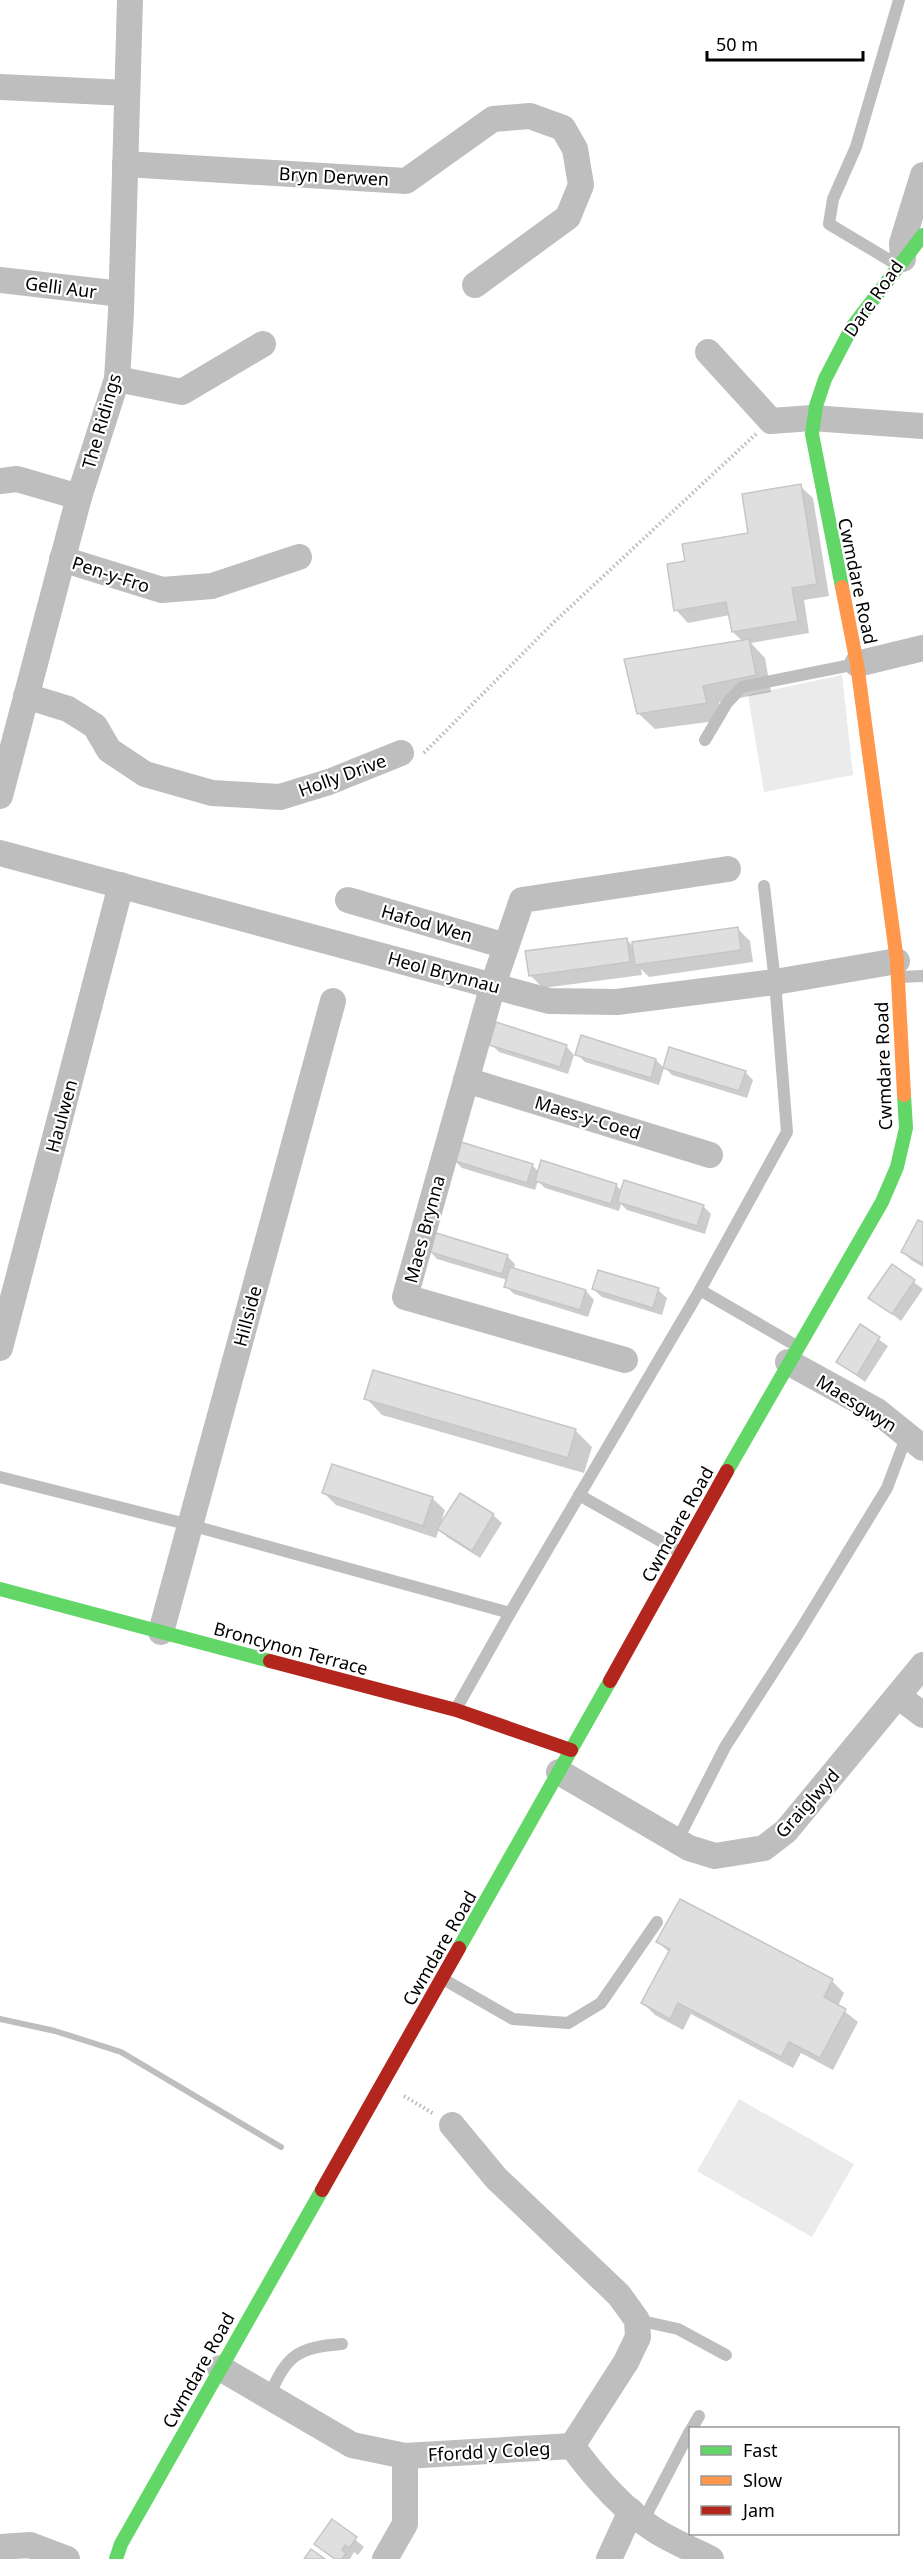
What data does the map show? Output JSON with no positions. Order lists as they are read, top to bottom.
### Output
{
  "streets": {
    "street": [
      "Bryn Derwen",
      "Gelli Aur",
      "Dare Road",
      "The Ridings",
      "Pen-y-Fro",
      "Cwmdare Road",
      "Holly Drive",
      "Hafod Wen",
      "Heol Brynnau",
      "Haulwen",
      "Maes-y-Coed",
      "Maes Brynna",
      "Hillside",
      "Maesgwyn",
      "Broncynon Terrace",
      "Graiglwyd",
      "Ffordd y Coleg"
    ]
  },
  "crossings": [
    ["Bryn Derwen", "The Ridings"],
    ["Gelli Aur", "The Ridings"],
    ["Dare Road", "Cwmdare Road"],
    ["The Ridings", "Pen-y-Fro"],
    ["The Ridings", "Holly Drive"],
    ["Cwmdare Road", "Heol Brynnau"],
    ["Cwmdare Road", "Maesgwyn"],
    ["Cwmdare Road", "Broncynon Terrace"],
    ["Cwmdare Road", "Graiglwyd"],
    ["Cwmdare Road", "Ffordd y Coleg"],
    ["Heol Brynnau", "Haulwen"],
    ["Maes-y-Coed", "Maes Brynna"],
    ["Hillside", "Broncynon Terrace"],
    ["Broncynon Terrace", "Graiglwyd"]
  ],
  "legend": ["Fast", "Slow", "Jam"],
  "scale_bar": "50 m"
}
